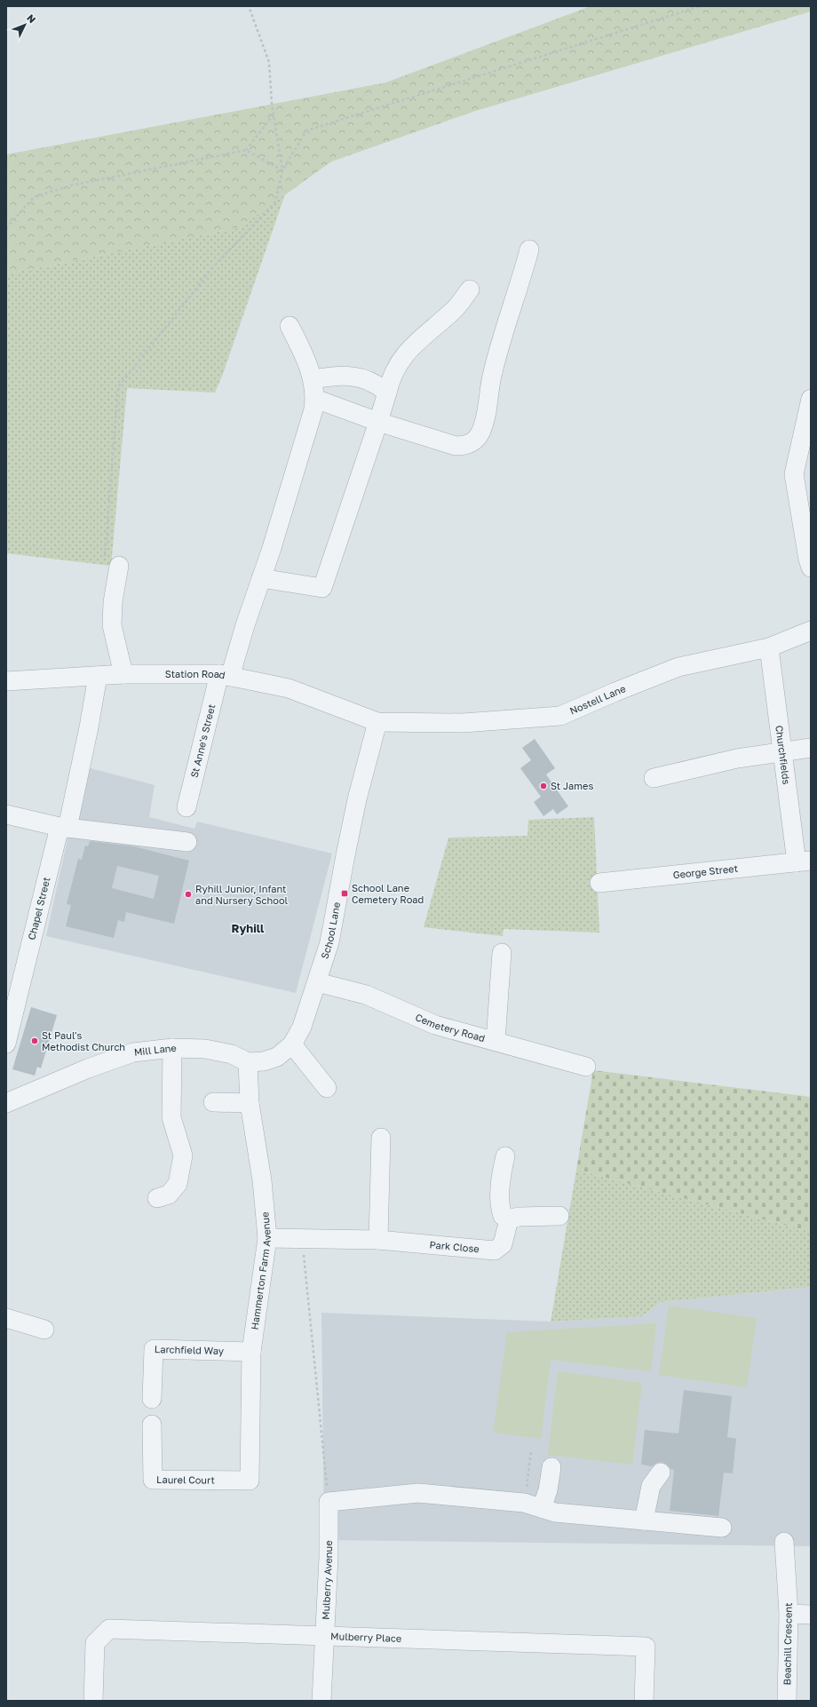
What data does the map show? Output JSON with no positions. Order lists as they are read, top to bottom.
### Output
{
  "streets": {
    "street": [
      "Station Road",
      "Nostell Lane",
      "St Anne's Street",
      "Churchfields",
      "George Street",
      "Chapel Street",
      "School Lane",
      "Cemetery Road",
      "Mill Lane",
      "Park Close",
      "Hammerton Farm Avenue",
      "Larchfield Way",
      "Laurel Court",
      "Mulberry Avenue",
      "Mulberry Place",
      "Beachill Crescent"
    ]
  },
  "crossings": [
    ["Station Road", "Nostell Lane"],
    ["Station Road", "St Anne's Street"],
    ["Station Road", "Chapel Street"],
    ["Station Road", "School Lane"],
    ["Nostell Lane", "Churchfields"],
    ["Nostell Lane", "School Lane"],
    ["Churchfields", "George Street"],
    ["School Lane", "Cemetery Road"],
    ["School Lane", "Mill Lane"],
    ["School Lane", "Hammerton Farm Avenue"],
    ["Mill Lane", "Hammerton Farm Avenue"],
    ["Park Close", "Hammerton Farm Avenue"],
    ["Hammerton Farm Avenue", "Larchfield Way"],
    ["Hammerton Farm Avenue", "Laurel Court"],
    ["Mulberry Avenue", "Mulberry Place"]
  ],
  "districts": ["Ryhill"],
  "places": {
    "other": ["St James", "Ryhill Junior, Infant and Nursery School", "St Paul's Methodist Church"],
    "transit": ["School Lane Cemetery Road"]
  },
  "north": "top right"
}
